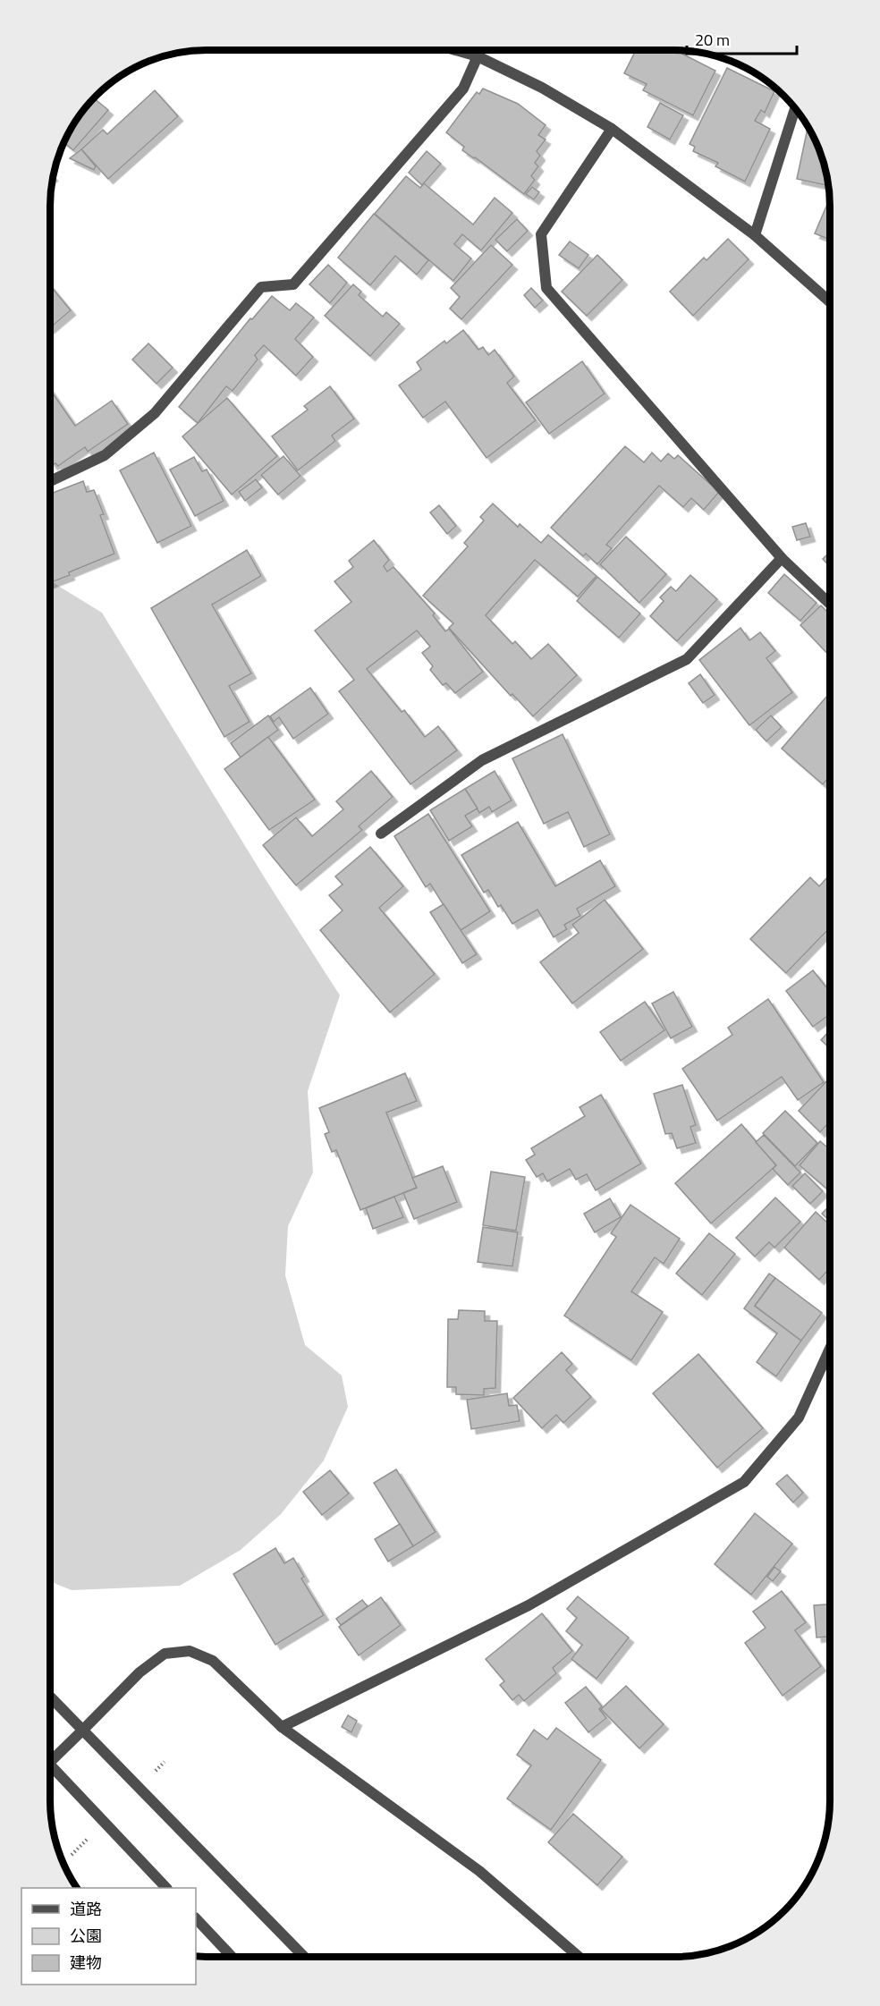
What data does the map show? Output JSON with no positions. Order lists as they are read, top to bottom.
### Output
{
  "legend": ["道路", "公園", "建物"],
  "scale_bar": "20 m"
}
